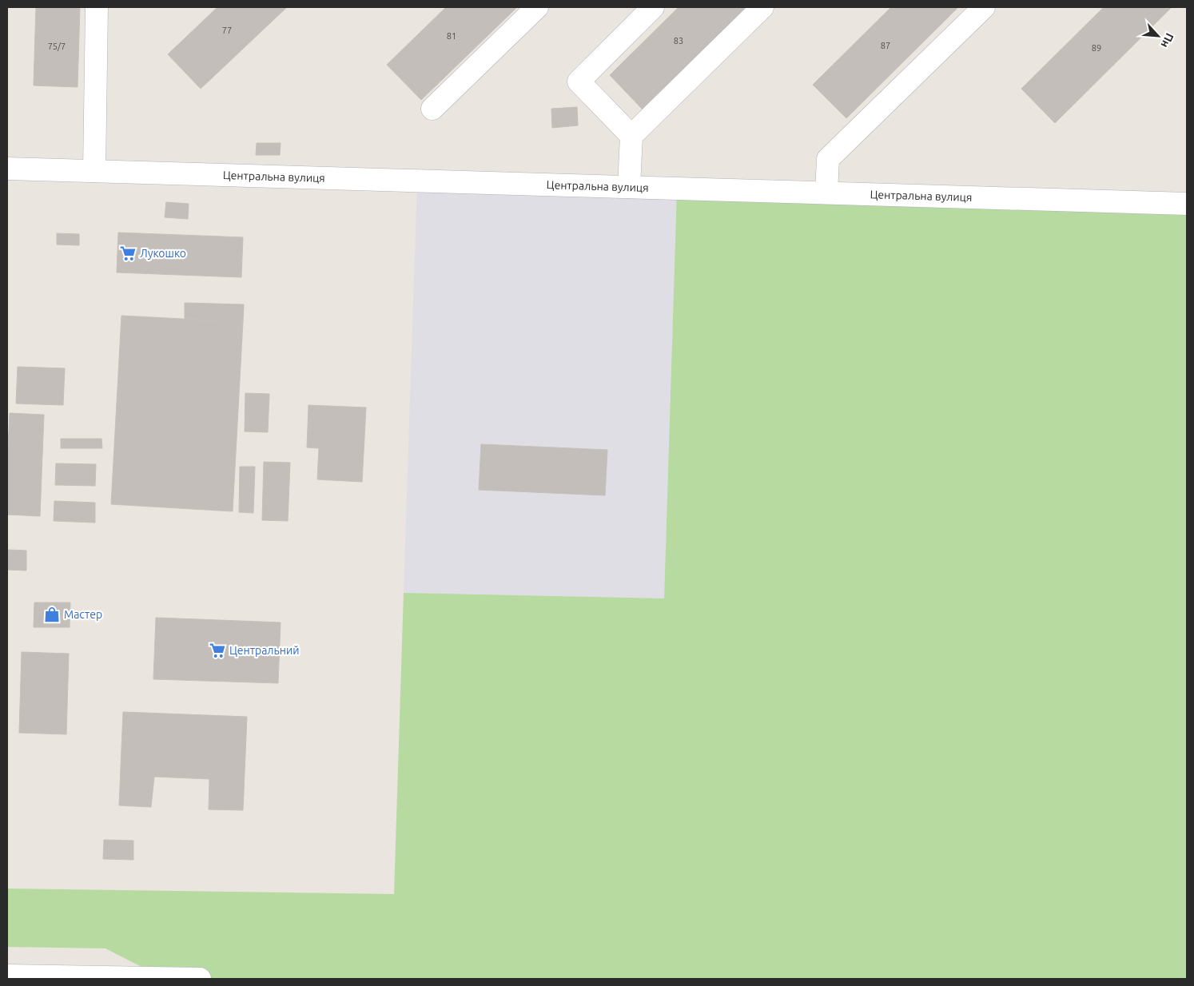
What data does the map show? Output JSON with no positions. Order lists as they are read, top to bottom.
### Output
{
  "streets": {
    "street": ["Центральна вулиця"]
  },
  "places": {
    "supermarket": ["Лукошко", "Центральний"],
    "shop": ["Мастер"]
  },
  "house_numbers": [
    "77",
    "81",
    "83",
    "87",
    "75/7",
    "89"
  ],
  "north": "bottom right"
}
